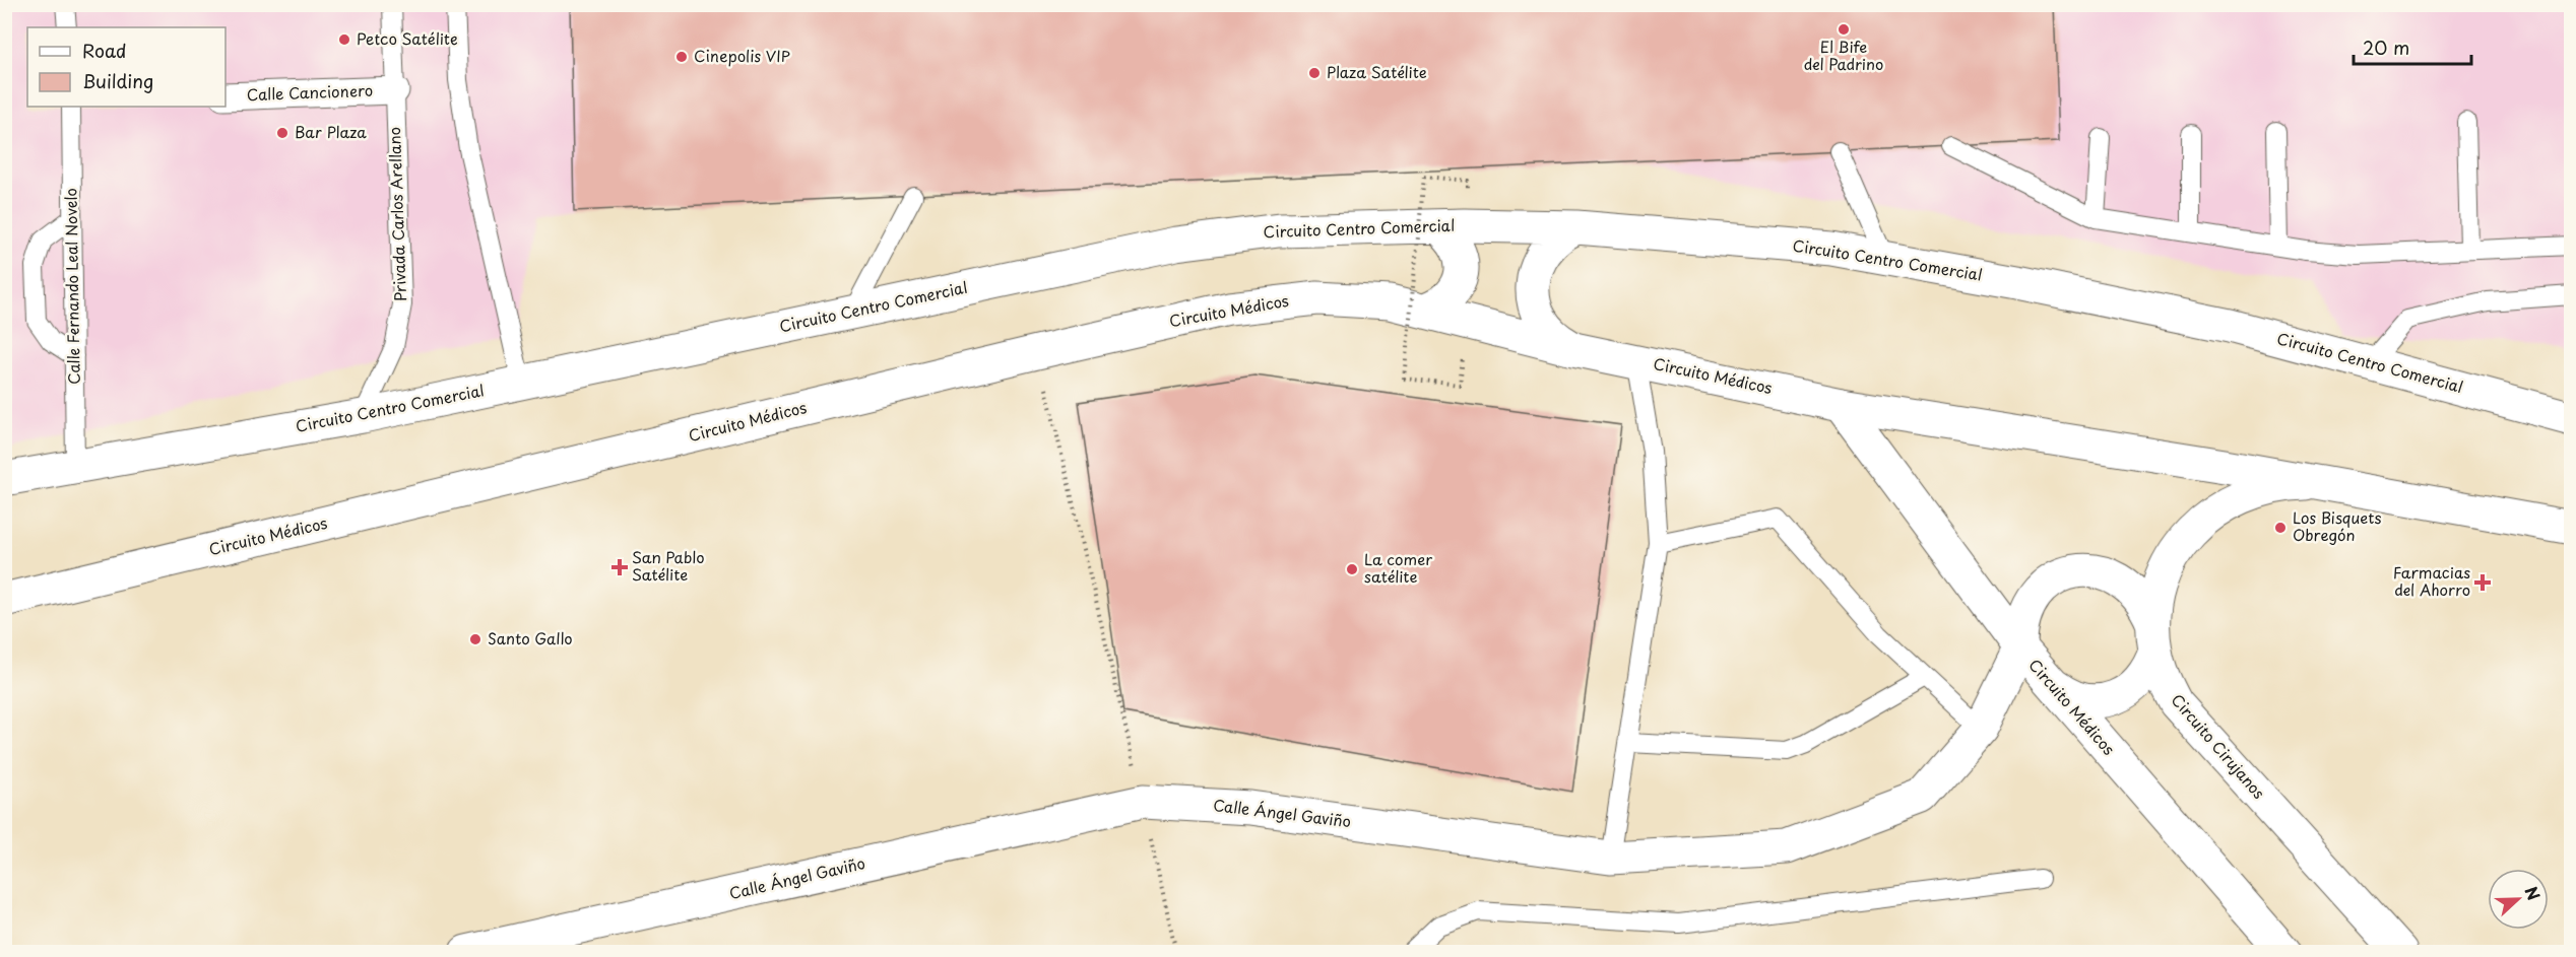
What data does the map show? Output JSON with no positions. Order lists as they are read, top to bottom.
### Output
{
  "streets": {
    "main road": [
      "Circuito Centro Comercial",
      "Circuito Médicos",
      "Circuito Cirujanos",
      "Calle Ángel Gaviño"
    ],
    "street": ["Calle Cancionero"],
    "lane": ["Privada Carlos Arellano", "Calle Fernando Leal Novelo"]
  },
  "crossings": [
    ["Calle Cancionero", "Privada Carlos Arellano"],
    ["Privada Carlos Arellano", "Circuito Centro Comercial"],
    ["Circuito Centro Comercial", "Calle Fernando Leal Novelo"],
    ["Circuito Médicos", "Circuito Cirujanos"],
    ["Circuito Médicos", "Calle Ángel Gaviño"],
    ["Circuito Cirujanos", "Calle Ángel Gaviño"]
  ],
  "places": {
    "other": [
      "El Bife del Padrino",
      "Petco Satélite",
      "Cinepolis VIP",
      "Plaza Satélite",
      "Bar Plaza",
      "Los Bisquets Obregón",
      "La comer satélite",
      "Santo Gallo"
    ],
    "health": ["San Pablo Satélite", "Farmacias del Ahorro"]
  },
  "legend": ["Road", "Building"],
  "scale_bar": "20 m",
  "north": "right"
}
